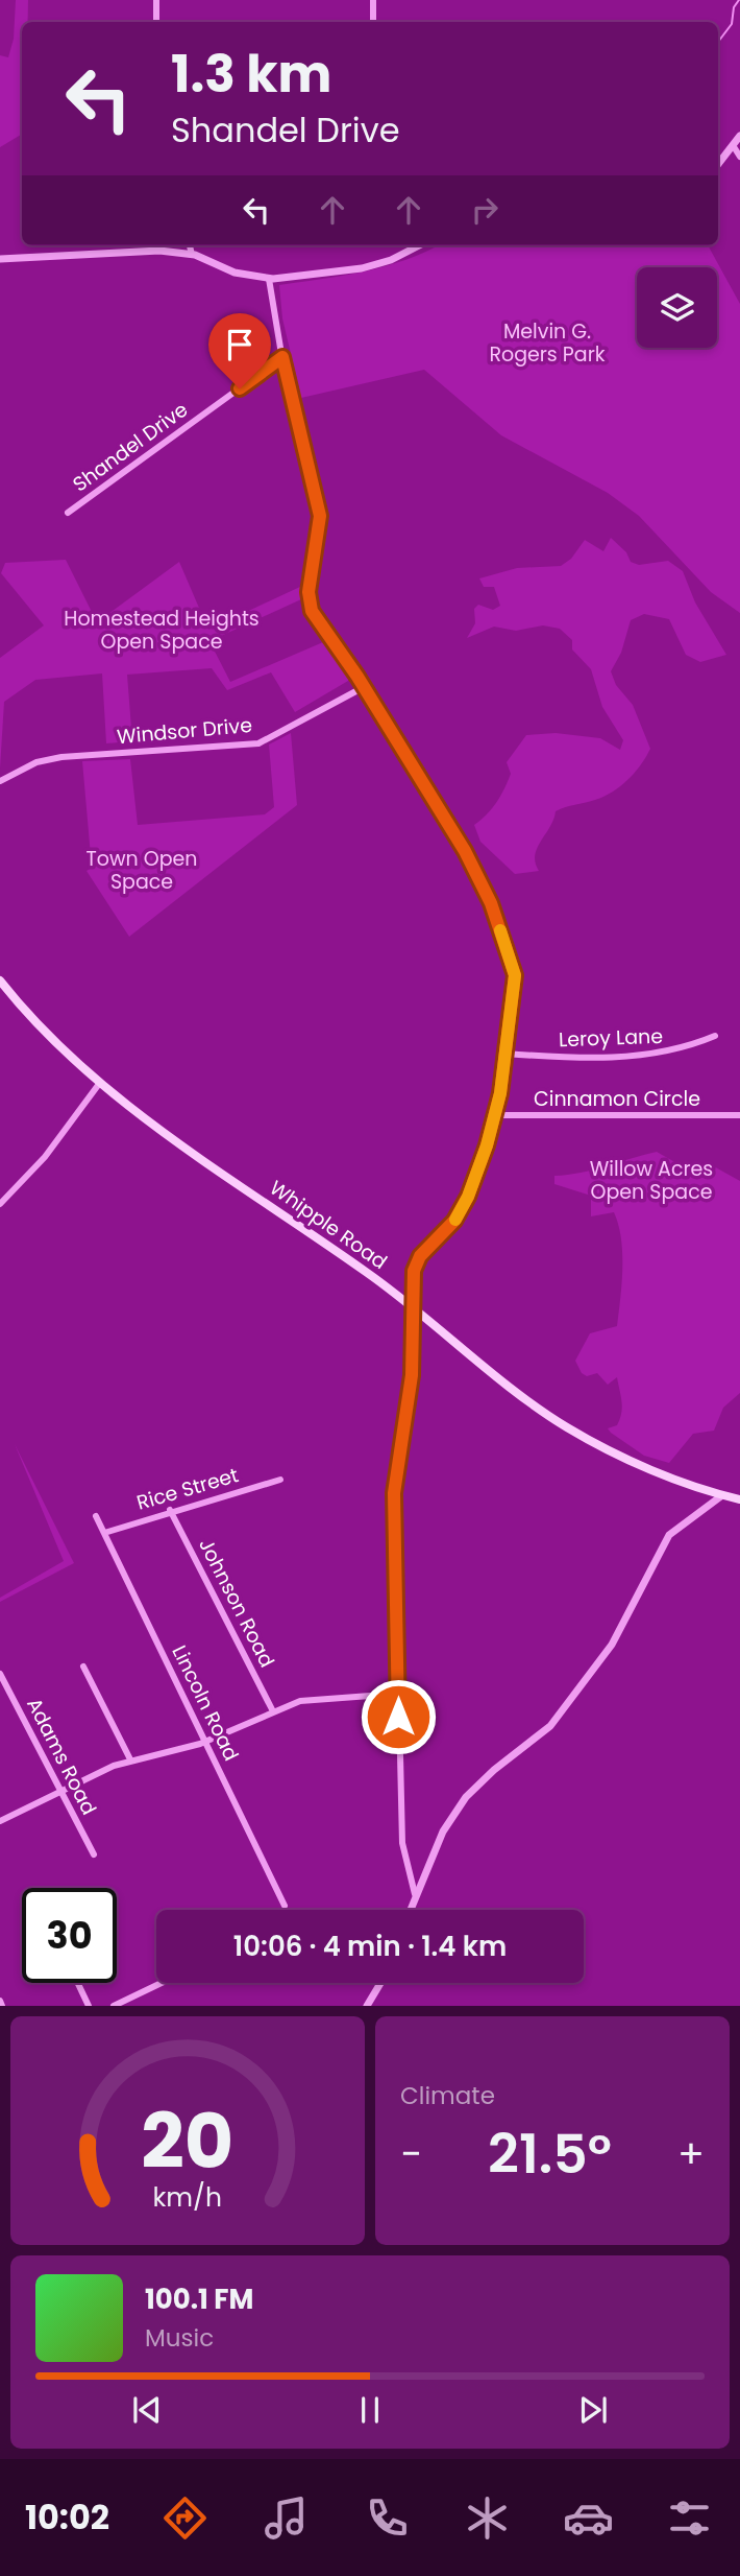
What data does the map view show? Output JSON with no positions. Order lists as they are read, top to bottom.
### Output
{
  "streets": {
    "main road": ["Whipple Road"],
    "street": [
      "Shandel Drive",
      "Windsor Drive",
      "Leroy Lane",
      "Cinnamon Circle",
      "Rice Street",
      "Johnson Road",
      "Lincoln Road",
      "Adams Road"
    ]
  },
  "crossings": [
    ["Rice Street", "Johnson Road"],
    ["Rice Street", "Lincoln Road"]
  ],
  "parks": [
    "Melvin G. Rogers Park",
    "Homestead Heights Open Space",
    "Town Open Space",
    "Willow Acres Open Space"
  ],
  "page": {
    "turn": ["1.3 km", "Shandel Drive"],
    "limit": "30",
    "trip": "10:06 · 4 min · 1.4 km",
    "tile": "Climate",
    "heat": ["−", "21.5°", "+"],
    "song": ["100.1 FM", "Music"],
    "tabs": "10:02",
    "gauge": ["20", "km/h"]
  }
}
